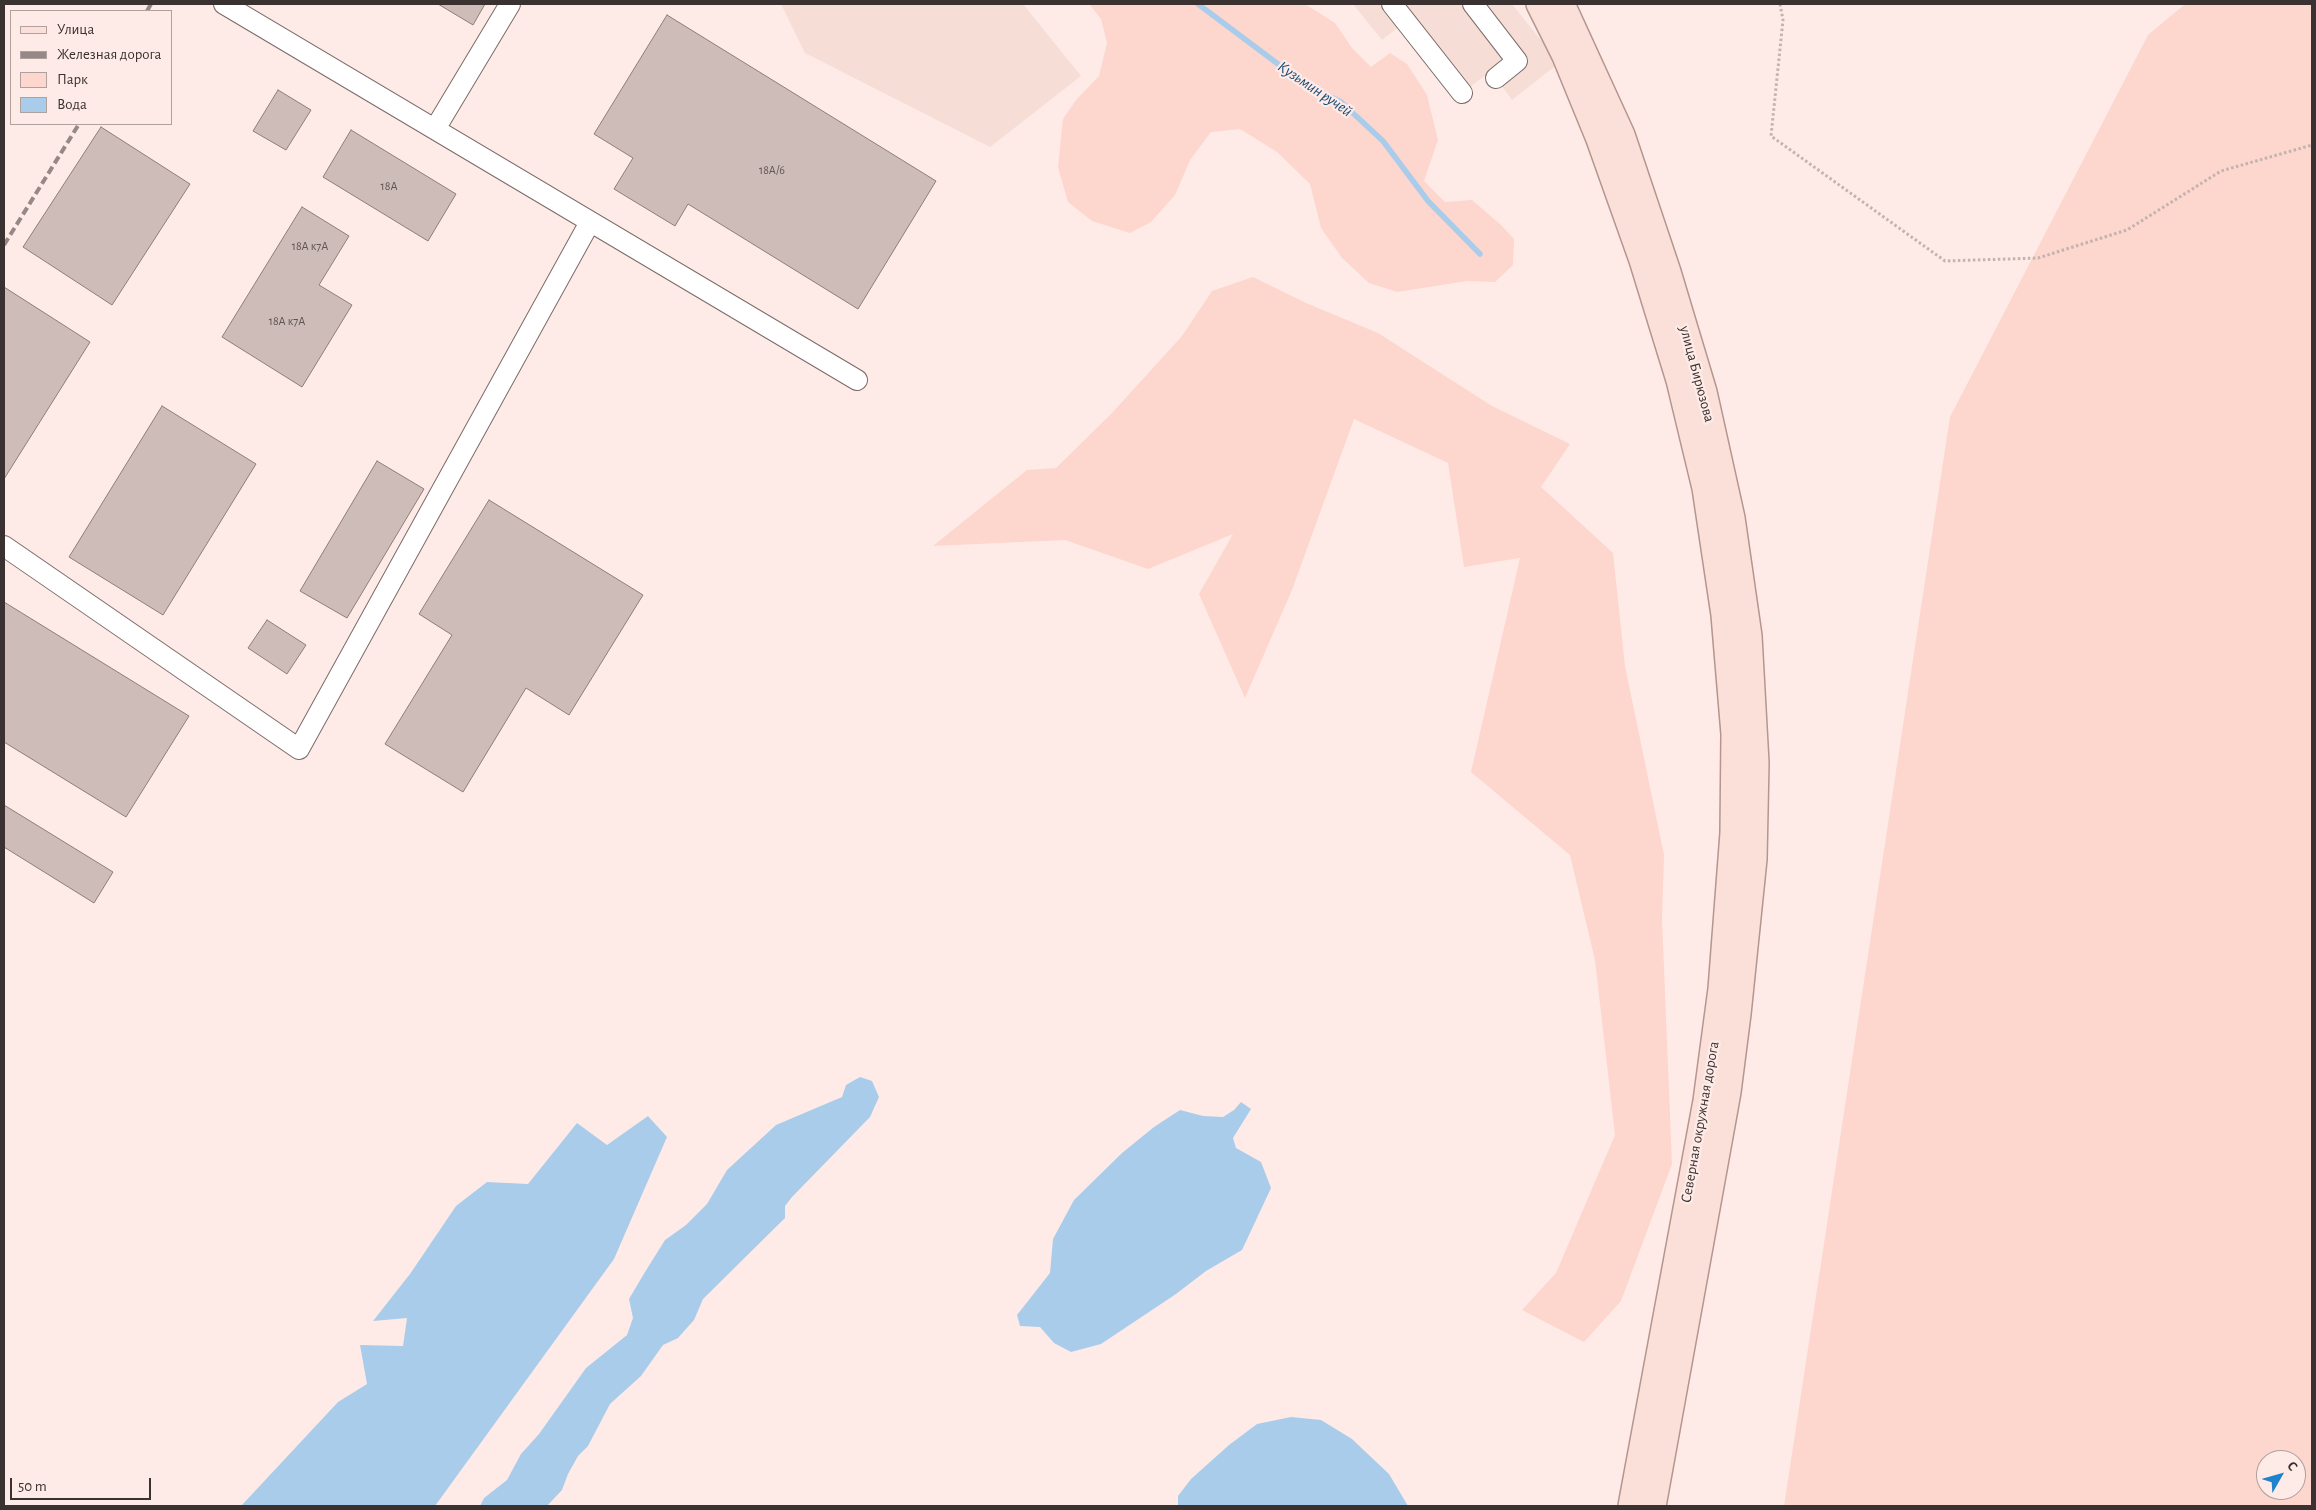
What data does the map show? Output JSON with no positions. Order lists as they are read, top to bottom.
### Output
{
  "streets": {
    "main road": ["улица Бирюзова", "Северная окружная дорога"]
  },
  "crossings": [
    ["улица Бирюзова", "Северная окружная дорога"]
  ],
  "water": ["Кузьмин ручей"],
  "house_numbers": [
    "18А/6",
    "18А",
    "18А к7А",
    "18А к7А"
  ],
  "legend": [
    "Улица",
    "Железная дорога",
    "Парк",
    "Вода"
  ],
  "scale_bar": "50 m",
  "north": "top right"
}
